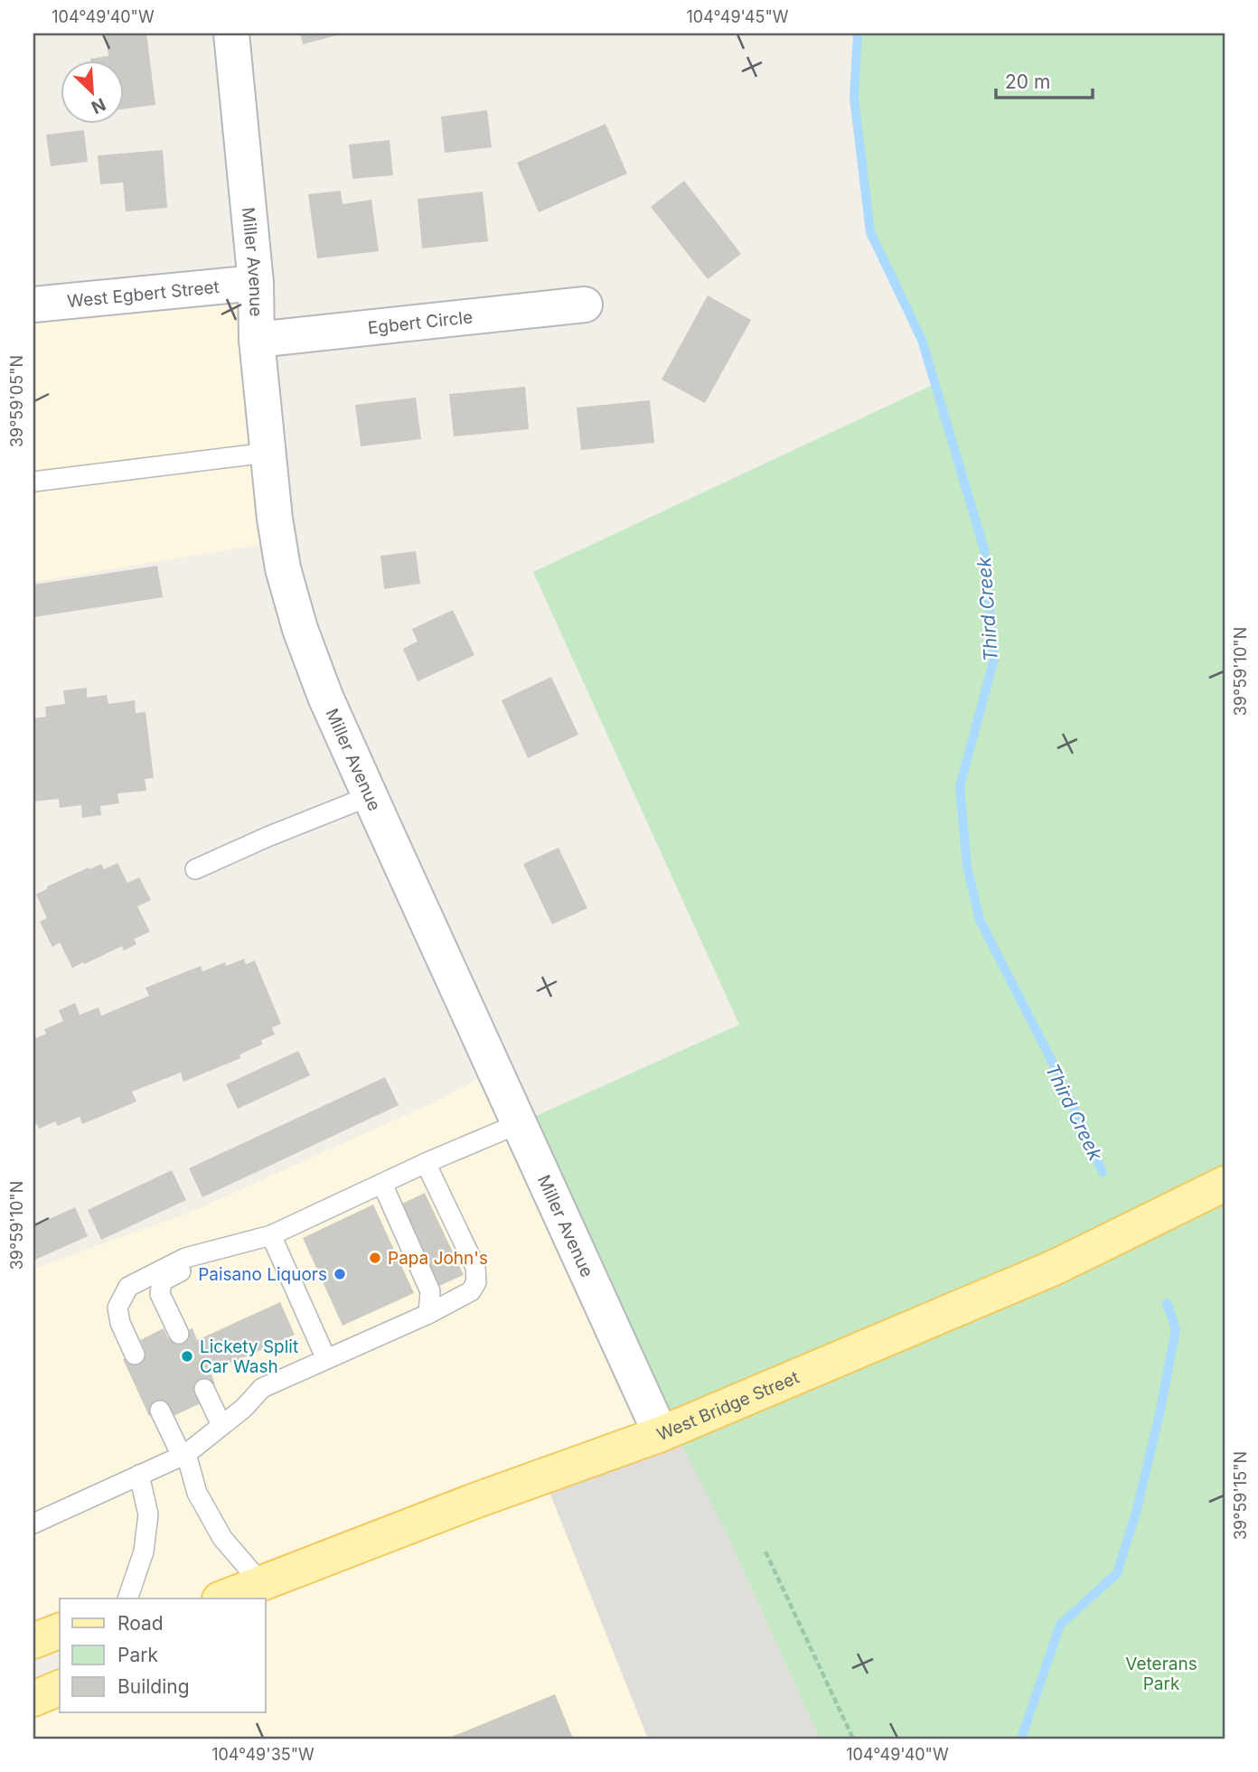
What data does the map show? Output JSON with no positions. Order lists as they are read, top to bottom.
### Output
{
  "streets": {
    "main road": ["West Bridge Street"],
    "street": ["Miller Avenue", "West Egbert Street", "Egbert Circle"]
  },
  "crossings": [
    ["Miller Avenue", "West Egbert Street"],
    ["Miller Avenue", "Egbert Circle"],
    ["Miller Avenue", "West Bridge Street"]
  ],
  "water": ["Third Creek"],
  "parks": ["Veterans Park"],
  "places": ["Papa John's", "Paisano Liquors", "Lickety Split Car Wash"],
  "legend": ["Road", "Park", "Building"],
  "scale_bar": "20 m",
  "north": "bottom right",
  "coordinates": [
    "104°49'40\"W",
    "104°49'45\"W",
    "39°59'05\"N",
    "39°59'10\"N",
    "39°59'15\"N",
    "104°49'35\"W"
  ]
}
